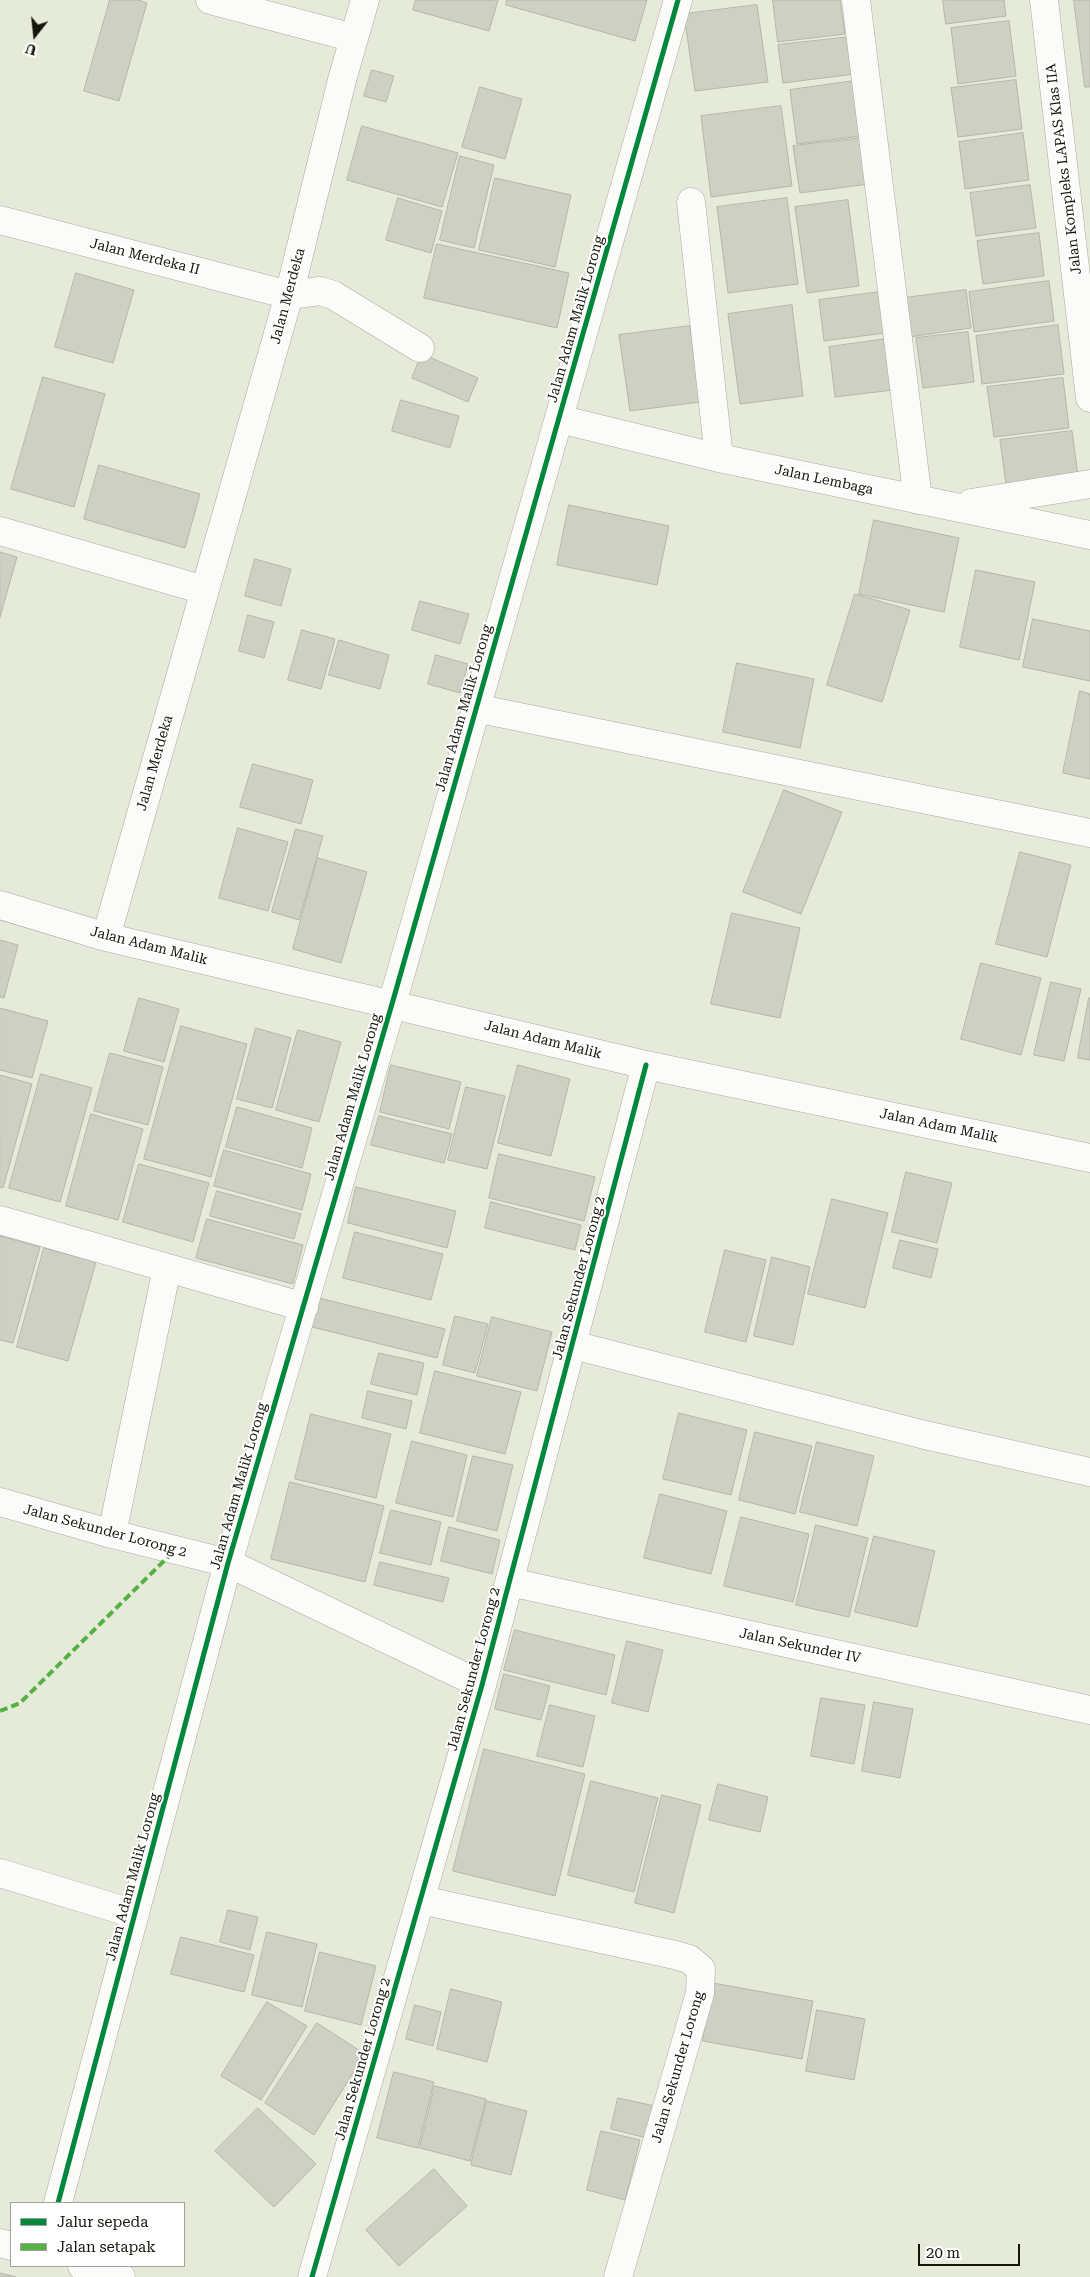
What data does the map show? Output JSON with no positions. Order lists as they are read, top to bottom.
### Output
{
  "streets": {
    "street": [
      "Jalan Kompleks LAPAS Klas IIA",
      "Jalan Merdeka II",
      "Jalan Merdeka",
      "Jalan Adam Malik Lorong",
      "Jalan Lembaga",
      "Jalan Adam Malik",
      "Jalan Sekunder Lorong 2",
      "Jalan Sekunder IV",
      "Jalan Sekunder Lorong"
    ]
  },
  "crossings": [
    ["Jalan Merdeka II", "Jalan Merdeka"],
    ["Jalan Merdeka", "Jalan Adam Malik"],
    ["Jalan Adam Malik Lorong", "Jalan Lembaga"],
    ["Jalan Adam Malik Lorong", "Jalan Adam Malik"],
    ["Jalan Adam Malik Lorong", "Jalan Sekunder Lorong 2"],
    ["Jalan Adam Malik", "Jalan Sekunder Lorong 2"],
    ["Jalan Sekunder Lorong 2", "Jalan Sekunder IV"],
    ["Jalan Sekunder Lorong 2", "Jalan Sekunder Lorong"]
  ],
  "legend": ["Jalur sepeda", "Jalan setapak"],
  "scale_bar": "20 m",
  "north": "bottom"
}
